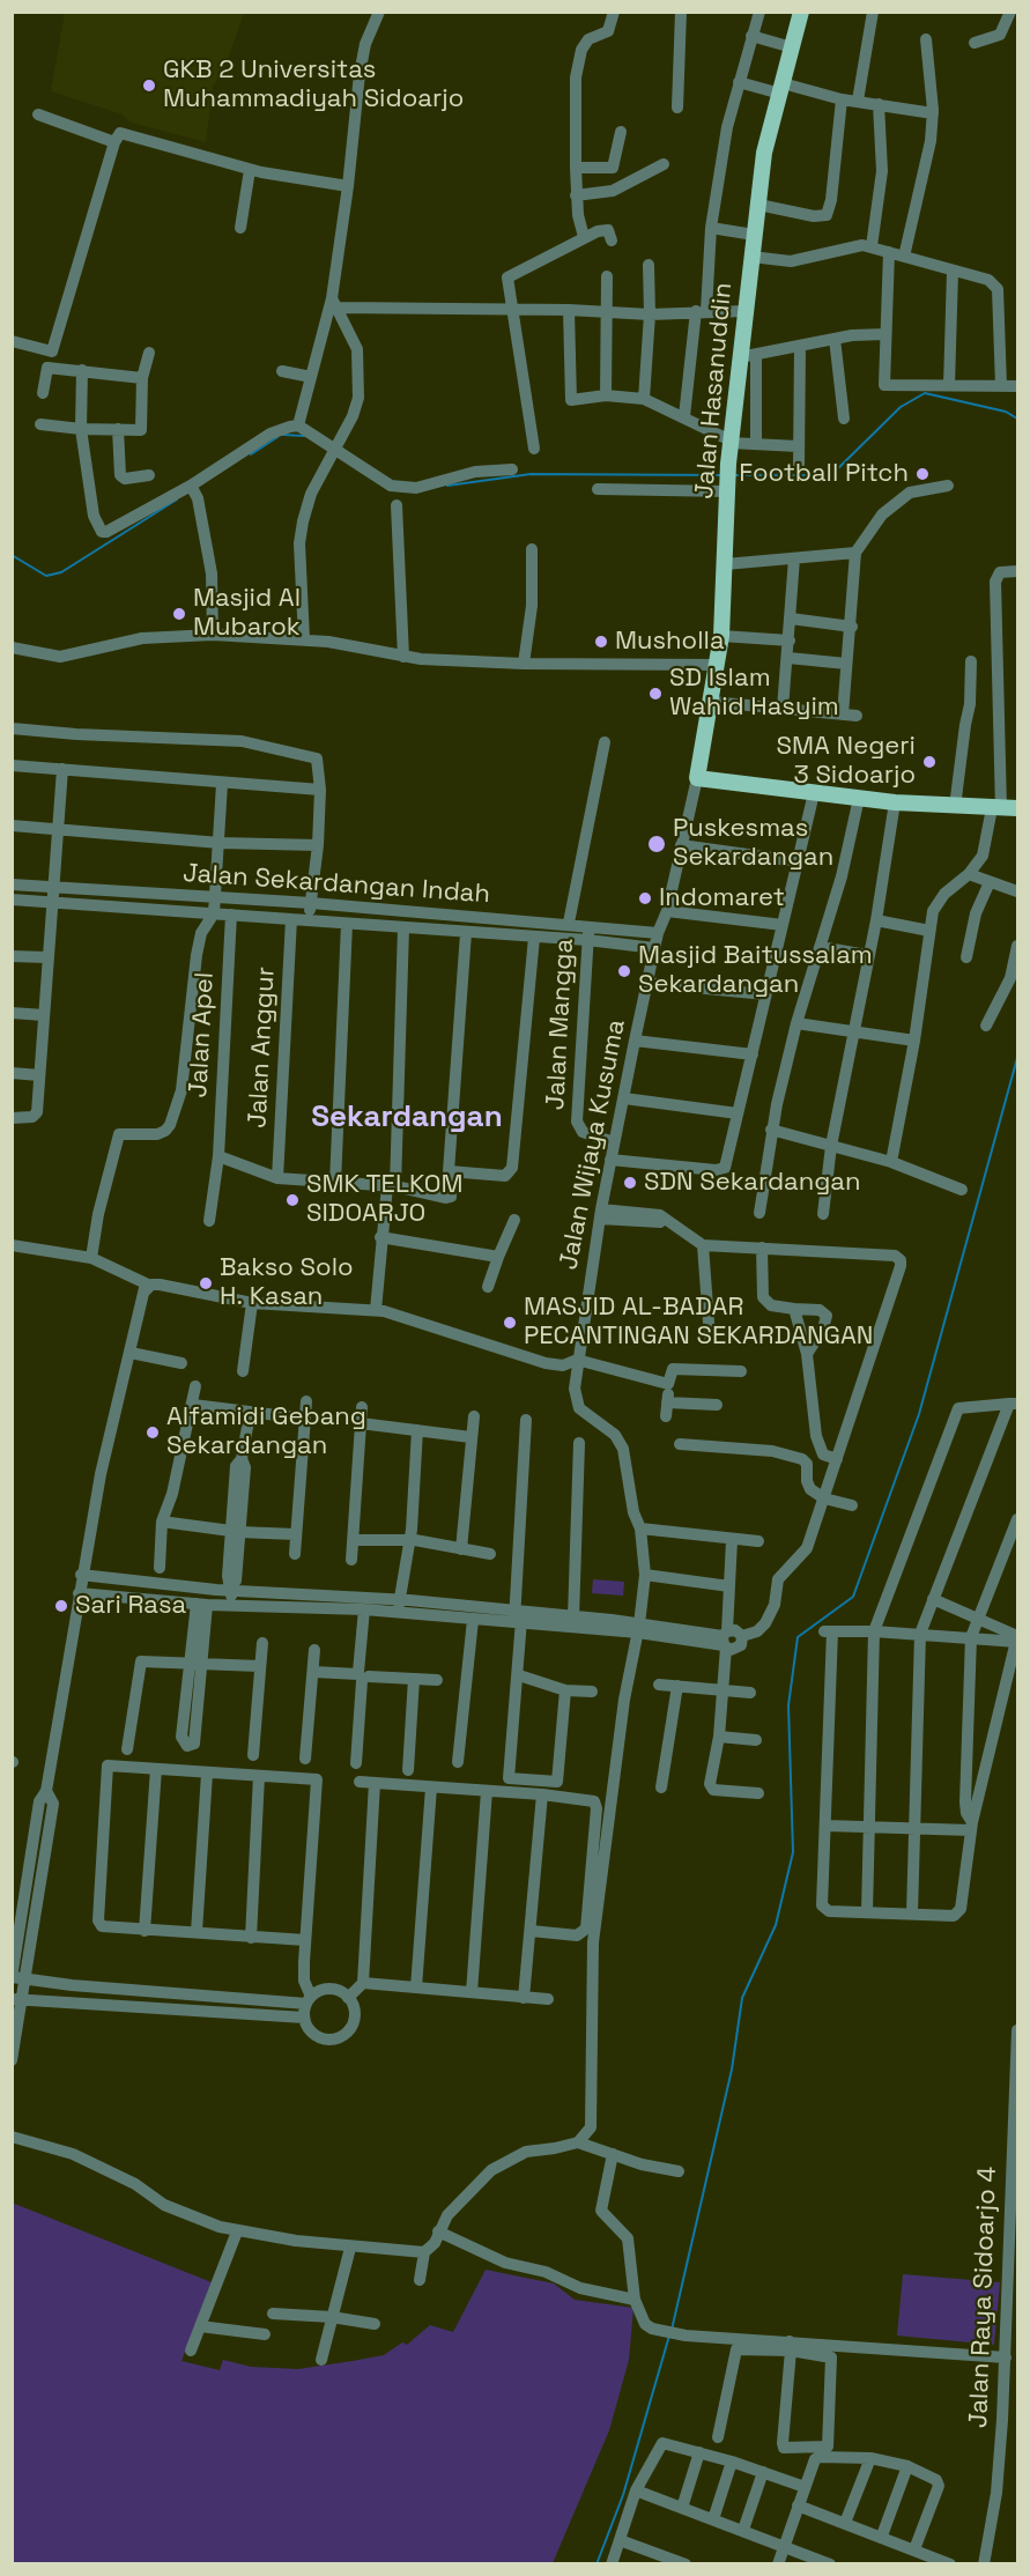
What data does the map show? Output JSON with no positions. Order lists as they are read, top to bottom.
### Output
{
  "streets": {
    "main road": ["Jalan Hasanuddin"],
    "street": [
      "Jalan Sekardangan Indah",
      "Jalan Mangga",
      "Jalan Apel",
      "Jalan Anggur",
      "Jalan Wijaya Kusuma",
      "Jalan Raya Sidoarjo 4"
    ]
  },
  "crossings": [
    ["Jalan Hasanuddin", "Jalan Wijaya Kusuma"],
    ["Jalan Sekardangan Indah", "Jalan Mangga"],
    ["Jalan Sekardangan Indah", "Jalan Apel"],
    ["Jalan Sekardangan Indah", "Jalan Anggur"],
    ["Jalan Sekardangan Indah", "Jalan Wijaya Kusuma"],
    ["Jalan Mangga", "Jalan Wijaya Kusuma"]
  ],
  "districts": ["Sekardangan"],
  "places": [
    "GKB 2 Universitas Muhammadiyah Sidoarjo",
    "Football Pitch",
    "Masjid Al Mubarok",
    "Musholla",
    "SD Islam Wahid Hasyim",
    "SMA Negeri 3 Sidoarjo",
    "Puskesmas Sekardangan",
    "Indomaret",
    "Masjid Baitussalam Sekardangan",
    "SDN Sekardangan",
    "SMK TELKOM SIDOARJO",
    "Bakso Solo H. Kasan",
    "MASJID AL-BADAR PECANTINGAN SEKARDANGAN",
    "Alfamidi Gebang Sekardangan",
    "Sari Rasa"
  ]
}
